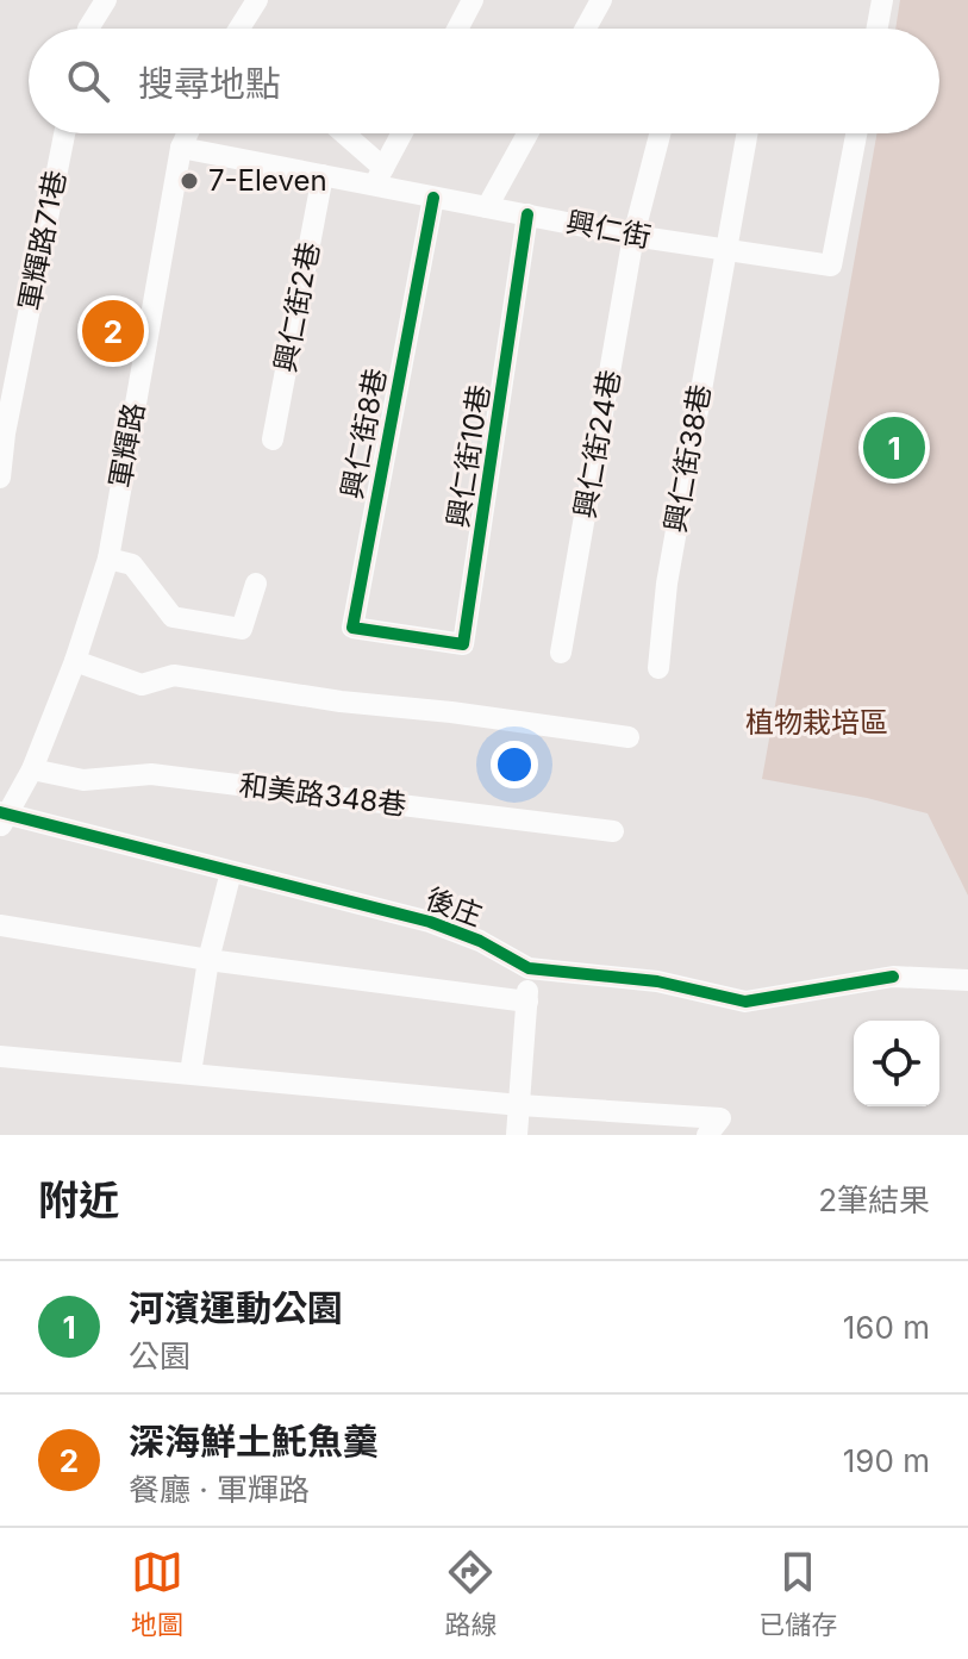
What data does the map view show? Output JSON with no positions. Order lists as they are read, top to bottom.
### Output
{
  "streets": {
    "street": [
      "興仁街",
      "軍輝路71巷",
      "興仁街2巷",
      "興仁街8巷",
      "興仁街24巷",
      "軍輝路",
      "興仁街10巷",
      "興仁街38巷",
      "和美路348巷",
      "後庄"
    ]
  },
  "crossings": [
    ["興仁街", "興仁街2巷"],
    ["興仁街", "興仁街8巷"],
    ["興仁街", "興仁街24巷"],
    ["興仁街", "軍輝路"],
    ["興仁街", "興仁街10巷"],
    ["興仁街", "興仁街38巷"],
    ["興仁街8巷", "興仁街10巷"],
    ["軍輝路", "和美路348巷"],
    ["軍輝路", "後庄"]
  ],
  "parks": ["植物栽培區"],
  "places": ["7-Eleven"],
  "page": {
    "search": "搜尋地點",
    "pins": ["2", "1"],
    "heading": ["附近", "2筆結果"],
    "list": [
      {
        "mark": "1",
        "name": "河濱運動公園",
        "note": "公園",
        "value": "160 m"
      },
      {
        "mark": "2",
        "name": "深海鮮土魠魚羹",
        "note": "餐廳 · 軍輝路",
        "value": "190 m"
      }
    ],
    "nav": ["地圖", "路線", "已儲存"]
  }
}
